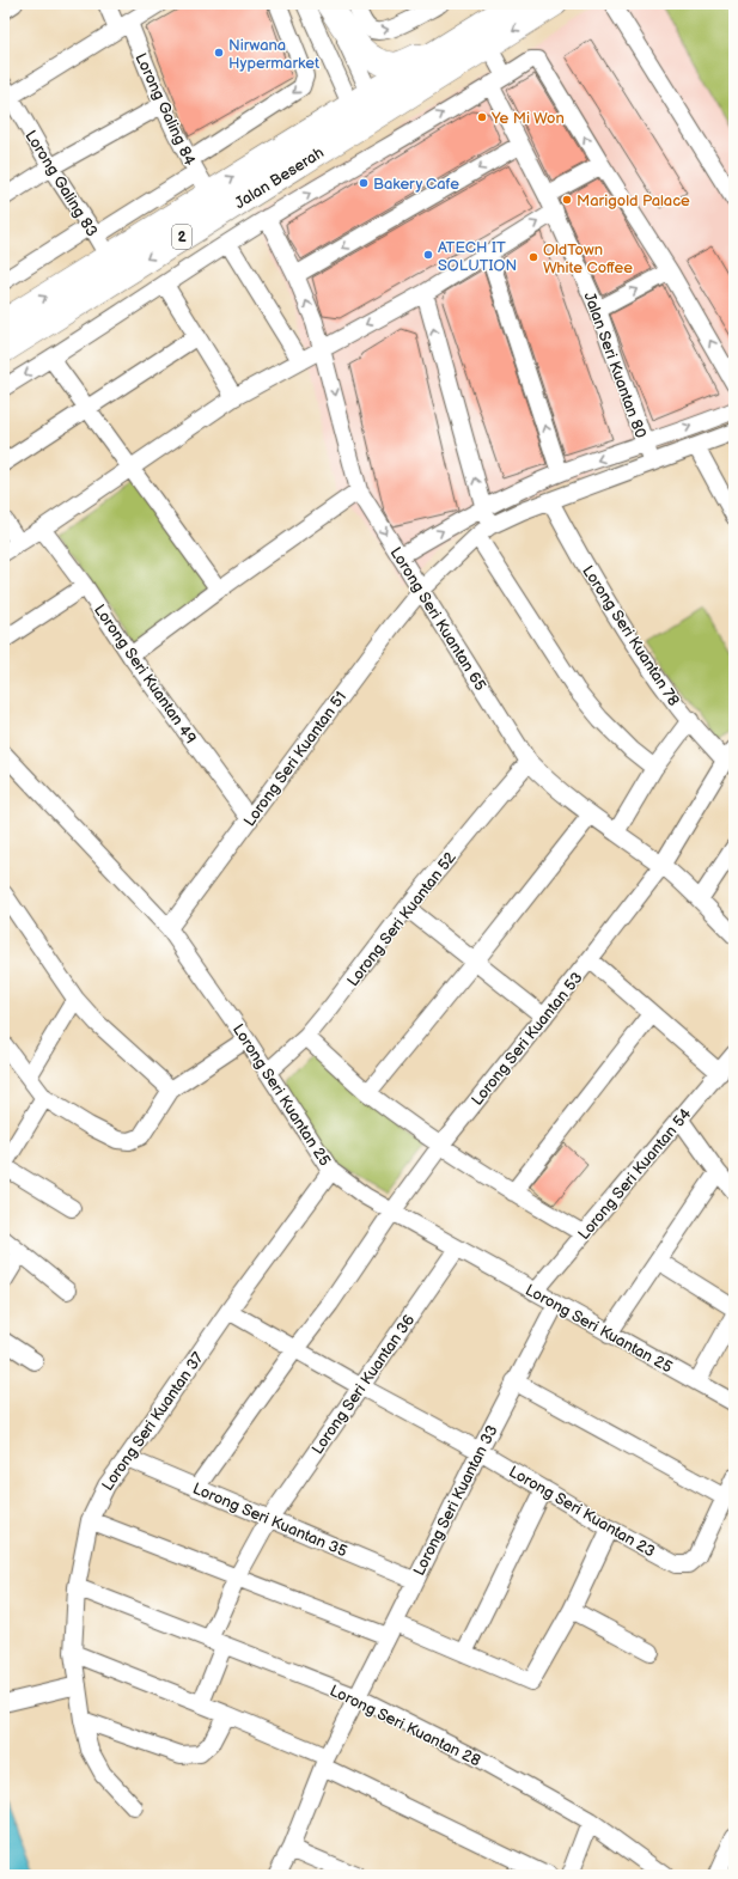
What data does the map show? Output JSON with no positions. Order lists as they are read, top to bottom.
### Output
{
  "streets": {
    "highway": ["Jalan Beserah", "2"],
    "street": [
      "Lorong Galing 84",
      "Lorong Galing 83",
      "Jalan Seri Kuantan 80",
      "Lorong Seri Kuantan 65",
      "Lorong Seri Kuantan 78",
      "Lorong Seri Kuantan 49",
      "Lorong Seri Kuantan 51",
      "Lorong Seri Kuantan 52",
      "Lorong Seri Kuantan 53",
      "Lorong Seri Kuantan 25",
      "Lorong Seri Kuantan 54",
      "Lorong Seri Kuantan 36",
      "Lorong Seri Kuantan 37",
      "Lorong Seri Kuantan 33",
      "Lorong Seri Kuantan 23",
      "Lorong Seri Kuantan 35",
      "Lorong Seri Kuantan 28"
    ]
  },
  "crossings": [
    ["Lorong Galing 84", "Jalan Beserah"],
    ["Jalan Beserah", "Lorong Galing 83"],
    ["Jalan Beserah", "Jalan Seri Kuantan 80"],
    ["Jalan Seri Kuantan 80", "Lorong Seri Kuantan 51"],
    ["Lorong Seri Kuantan 65", "Lorong Seri Kuantan 51"],
    ["Lorong Seri Kuantan 65", "Lorong Seri Kuantan 52"],
    ["Lorong Seri Kuantan 65", "Lorong Seri Kuantan 53"],
    ["Lorong Seri Kuantan 78", "Lorong Seri Kuantan 51"],
    ["Lorong Seri Kuantan 78", "Lorong Seri Kuantan 53"],
    ["Lorong Seri Kuantan 49", "Lorong Seri Kuantan 51"],
    ["Lorong Seri Kuantan 51", "Lorong Seri Kuantan 25"],
    ["Lorong Seri Kuantan 52", "Lorong Seri Kuantan 25"],
    ["Lorong Seri Kuantan 53", "Lorong Seri Kuantan 25"],
    ["Lorong Seri Kuantan 53", "Lorong Seri Kuantan 23"],
    ["Lorong Seri Kuantan 53", "Lorong Seri Kuantan 35"],
    ["Lorong Seri Kuantan 25", "Lorong Seri Kuantan 54"],
    ["Lorong Seri Kuantan 25", "Lorong Seri Kuantan 36"],
    ["Lorong Seri Kuantan 25", "Lorong Seri Kuantan 37"],
    ["Lorong Seri Kuantan 25", "Lorong Seri Kuantan 33"],
    ["Lorong Seri Kuantan 36", "Lorong Seri Kuantan 23"],
    ["Lorong Seri Kuantan 36", "Lorong Seri Kuantan 35"],
    ["Lorong Seri Kuantan 36", "Lorong Seri Kuantan 28"],
    ["Lorong Seri Kuantan 37", "Lorong Seri Kuantan 23"],
    ["Lorong Seri Kuantan 37", "Lorong Seri Kuantan 35"],
    ["Lorong Seri Kuantan 37", "Lorong Seri Kuantan 28"],
    ["Lorong Seri Kuantan 33", "Lorong Seri Kuantan 23"],
    ["Lorong Seri Kuantan 33", "Lorong Seri Kuantan 35"],
    ["Lorong Seri Kuantan 33", "Lorong Seri Kuantan 28"]
  ],
  "places": [
    "Nirwana Hypermarket",
    "Ye Mi Won",
    "Bakery Cafe",
    "Marigold Palace",
    "ATECH IT SOLUTION",
    "OldTown White Coffee"
  ]
}
